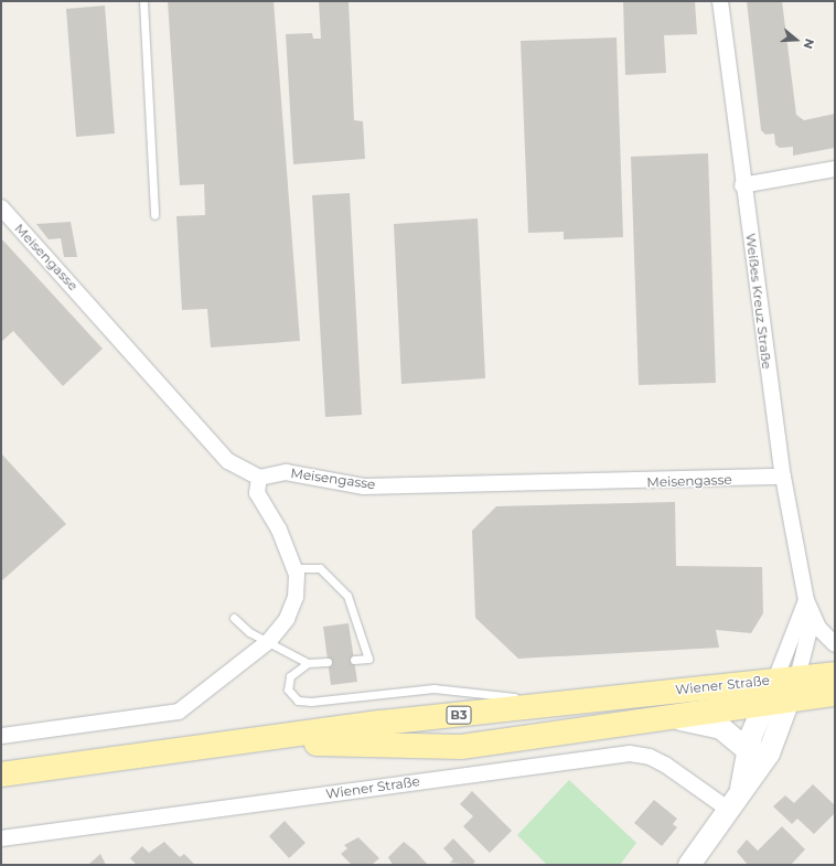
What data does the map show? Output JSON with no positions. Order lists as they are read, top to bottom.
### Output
{
  "streets": {
    "main road": ["Wiener Straße", "B3"],
    "street": ["Meisengasse", "Weißes Kreuz Straße"]
  },
  "crossings": [
    ["Meisengasse", "Weißes Kreuz Straße"]
  ],
  "north": "right"
}
